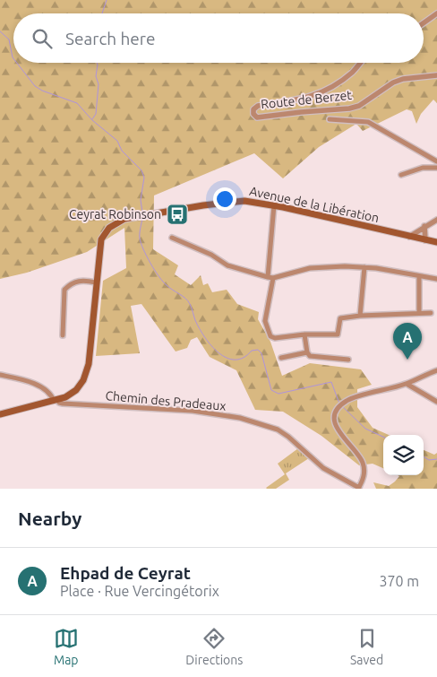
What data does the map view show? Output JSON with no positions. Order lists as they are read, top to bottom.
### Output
{
  "streets": {
    "main road": ["Avenue de la Libération"],
    "street": ["Route de Berzet", "Chemin des Pradeaux"]
  },
  "crossings": [
    ["Avenue de la Libération", "Chemin des Pradeaux"]
  ],
  "places": {
    "bus stop": ["Ceyrat Robinson"]
  },
  "page": {
    "search": "Search here",
    "pins": "A",
    "heading": "Nearby",
    "list": [
      {
        "mark": "A",
        "name": "Ehpad de Ceyrat",
        "note": "Place · Rue Vercingétorix",
        "value": "370 m"
      }
    ],
    "nav": ["Map", "Directions", "Saved"]
  }
}
